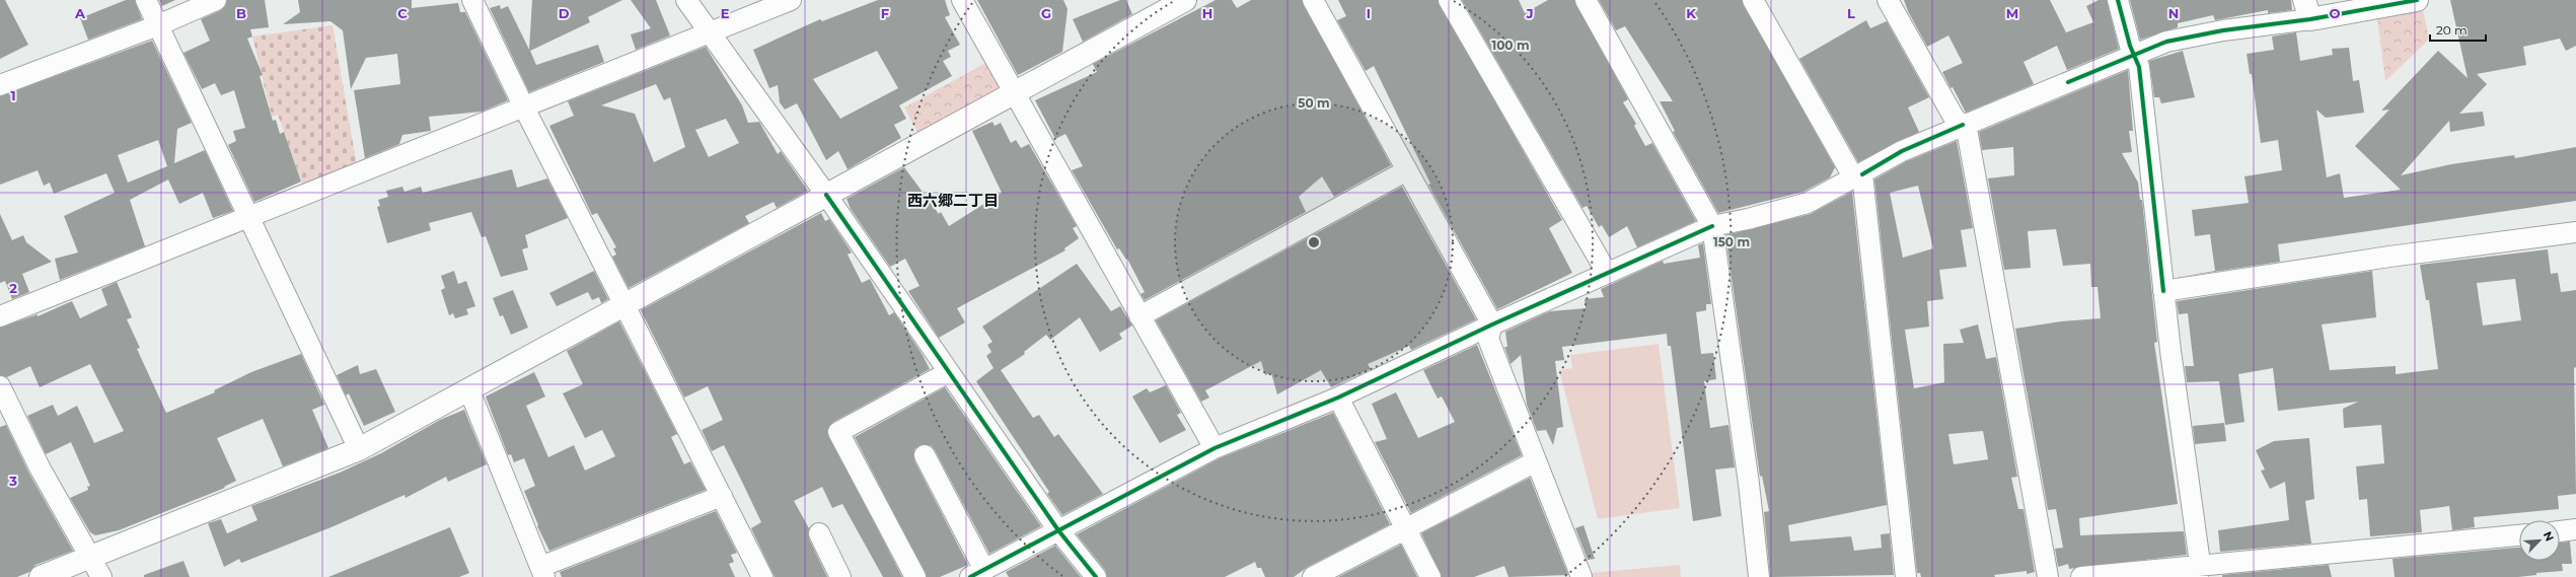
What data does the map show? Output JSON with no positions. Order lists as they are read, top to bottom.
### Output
{
  "districts": ["西六郷二丁目"],
  "scale_bar": "20 m",
  "north": "top right",
  "grid": {
    "columns": [
      "A",
      "B",
      "C",
      "D",
      "E",
      "F",
      "G",
      "H",
      "I",
      "J",
      "K",
      "L",
      "M",
      "N",
      "O"
    ],
    "rows": ["1", "2", "3"]
  },
  "rings": ["100 m", "50 m", "150 m"]
}
